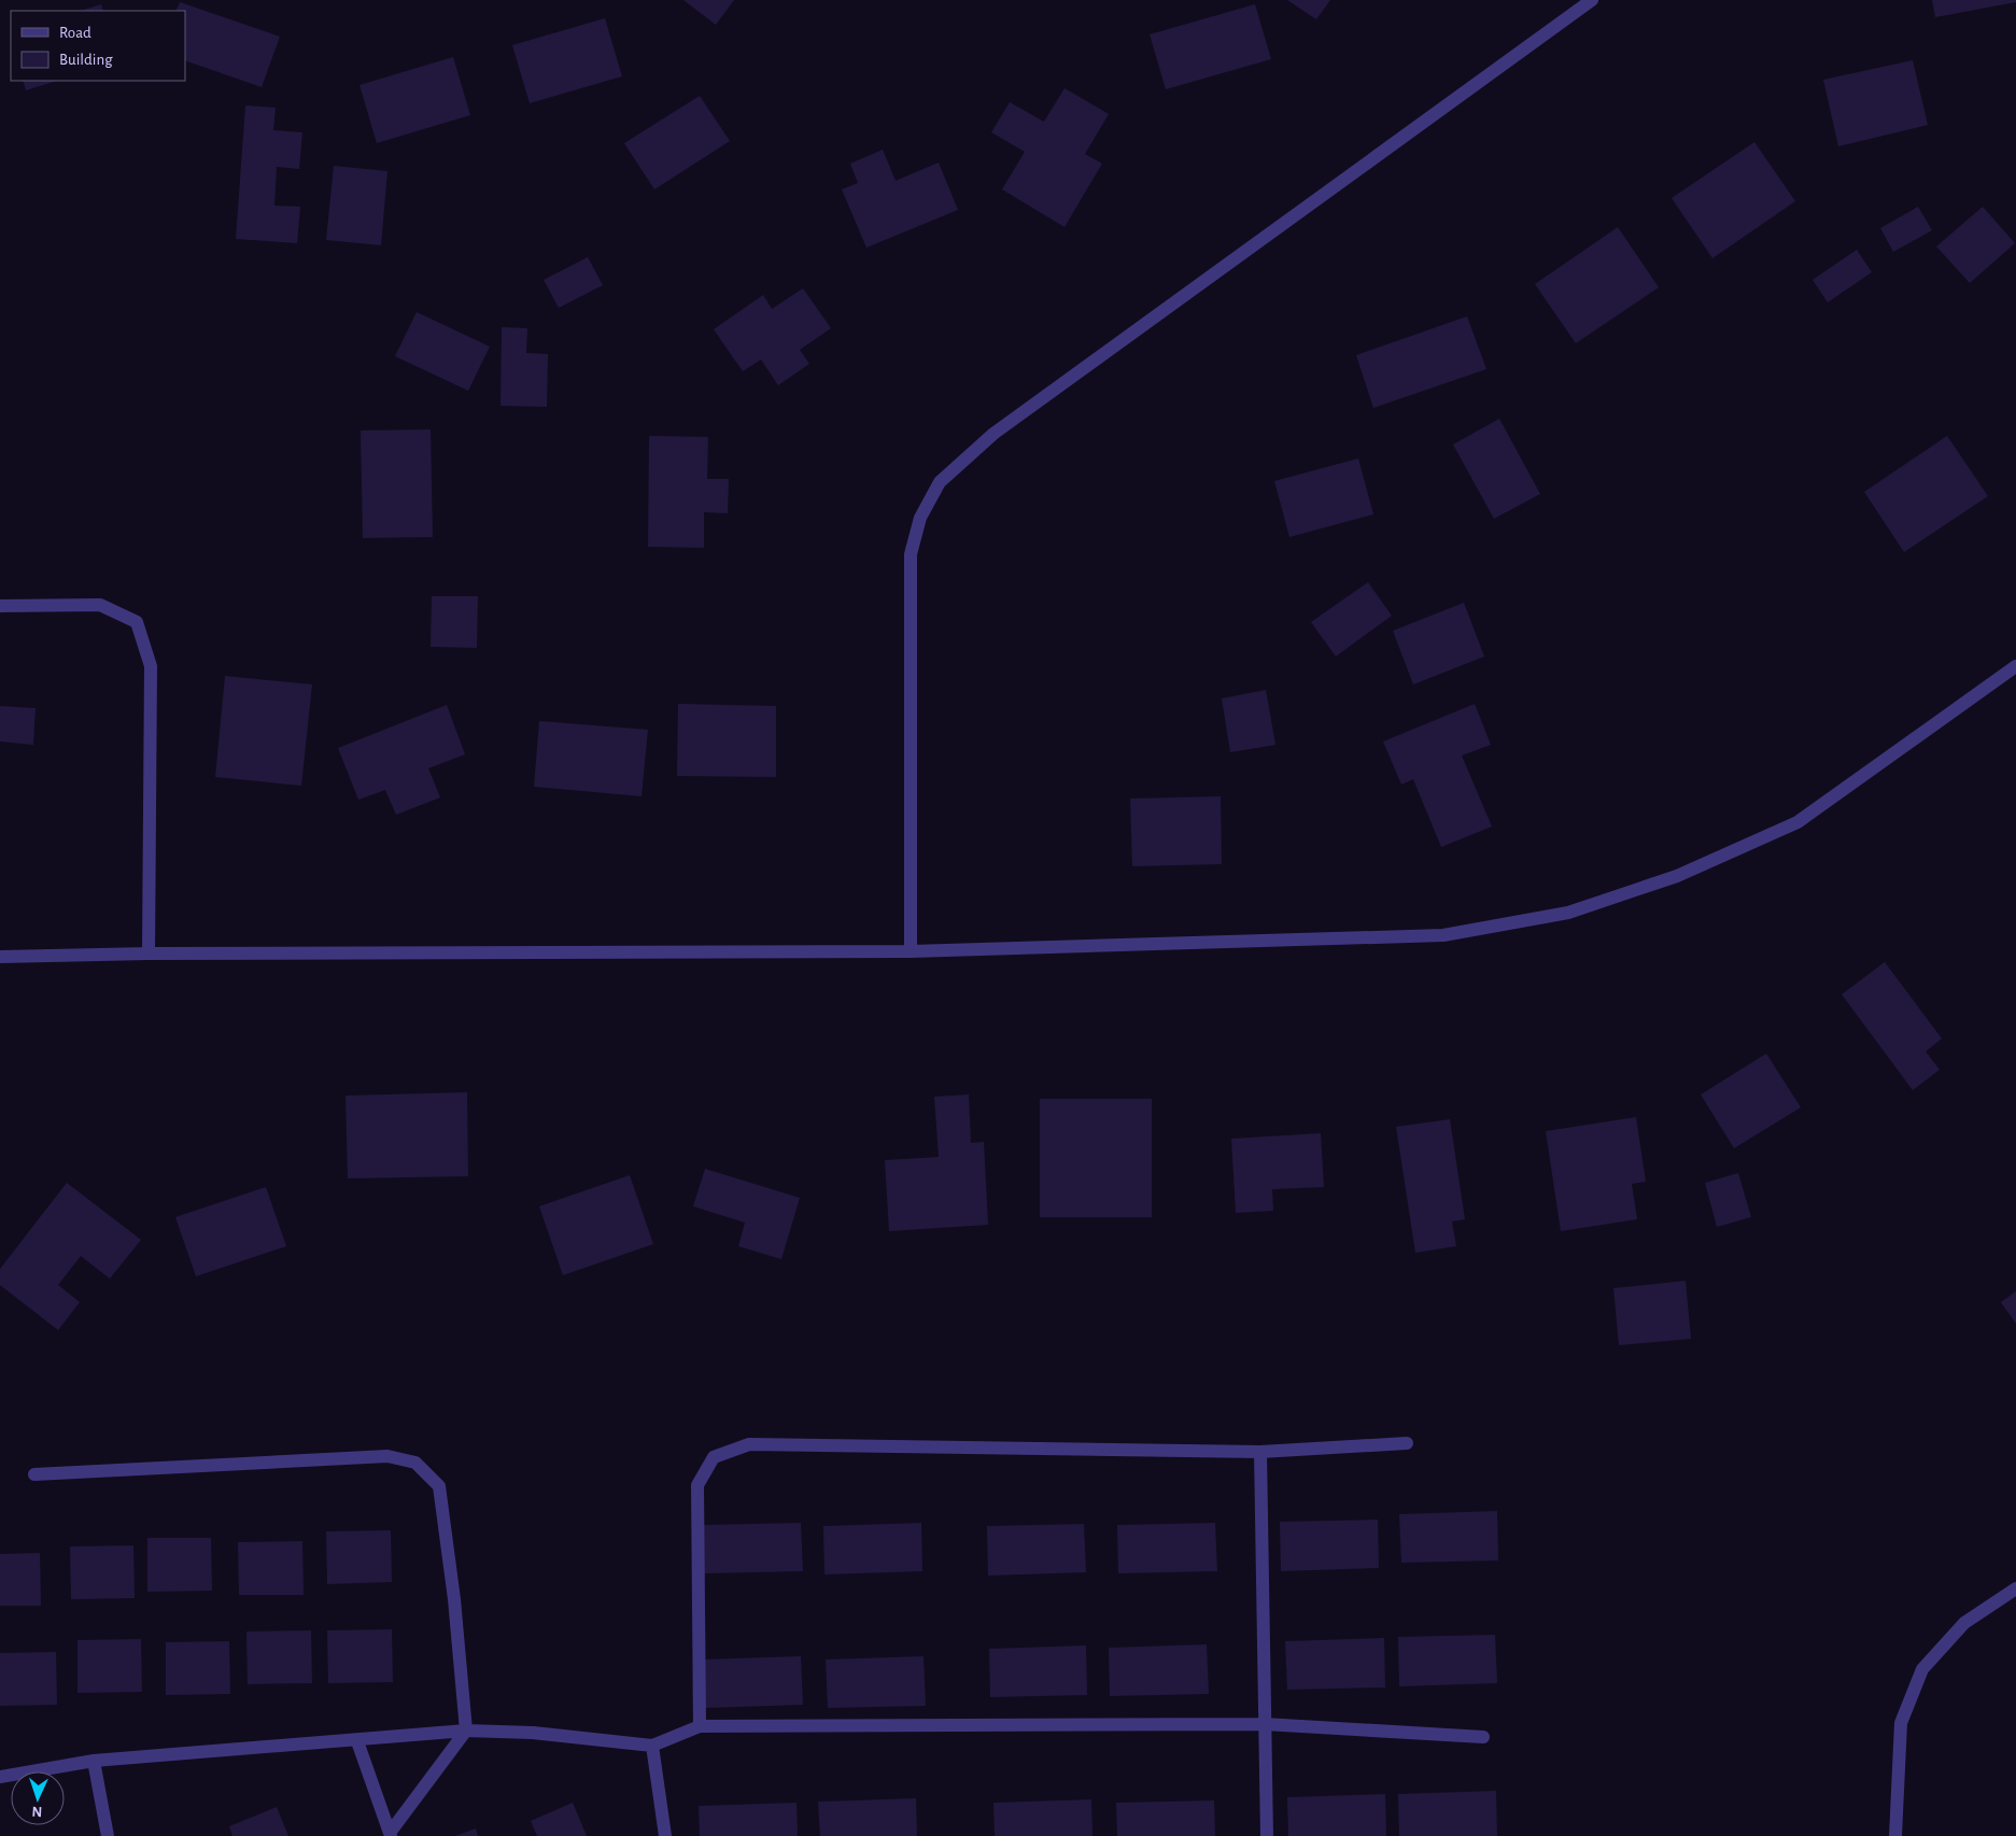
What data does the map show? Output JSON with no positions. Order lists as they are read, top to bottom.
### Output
{
  "legend": ["Road", "Building"],
  "north": "bottom"
}
